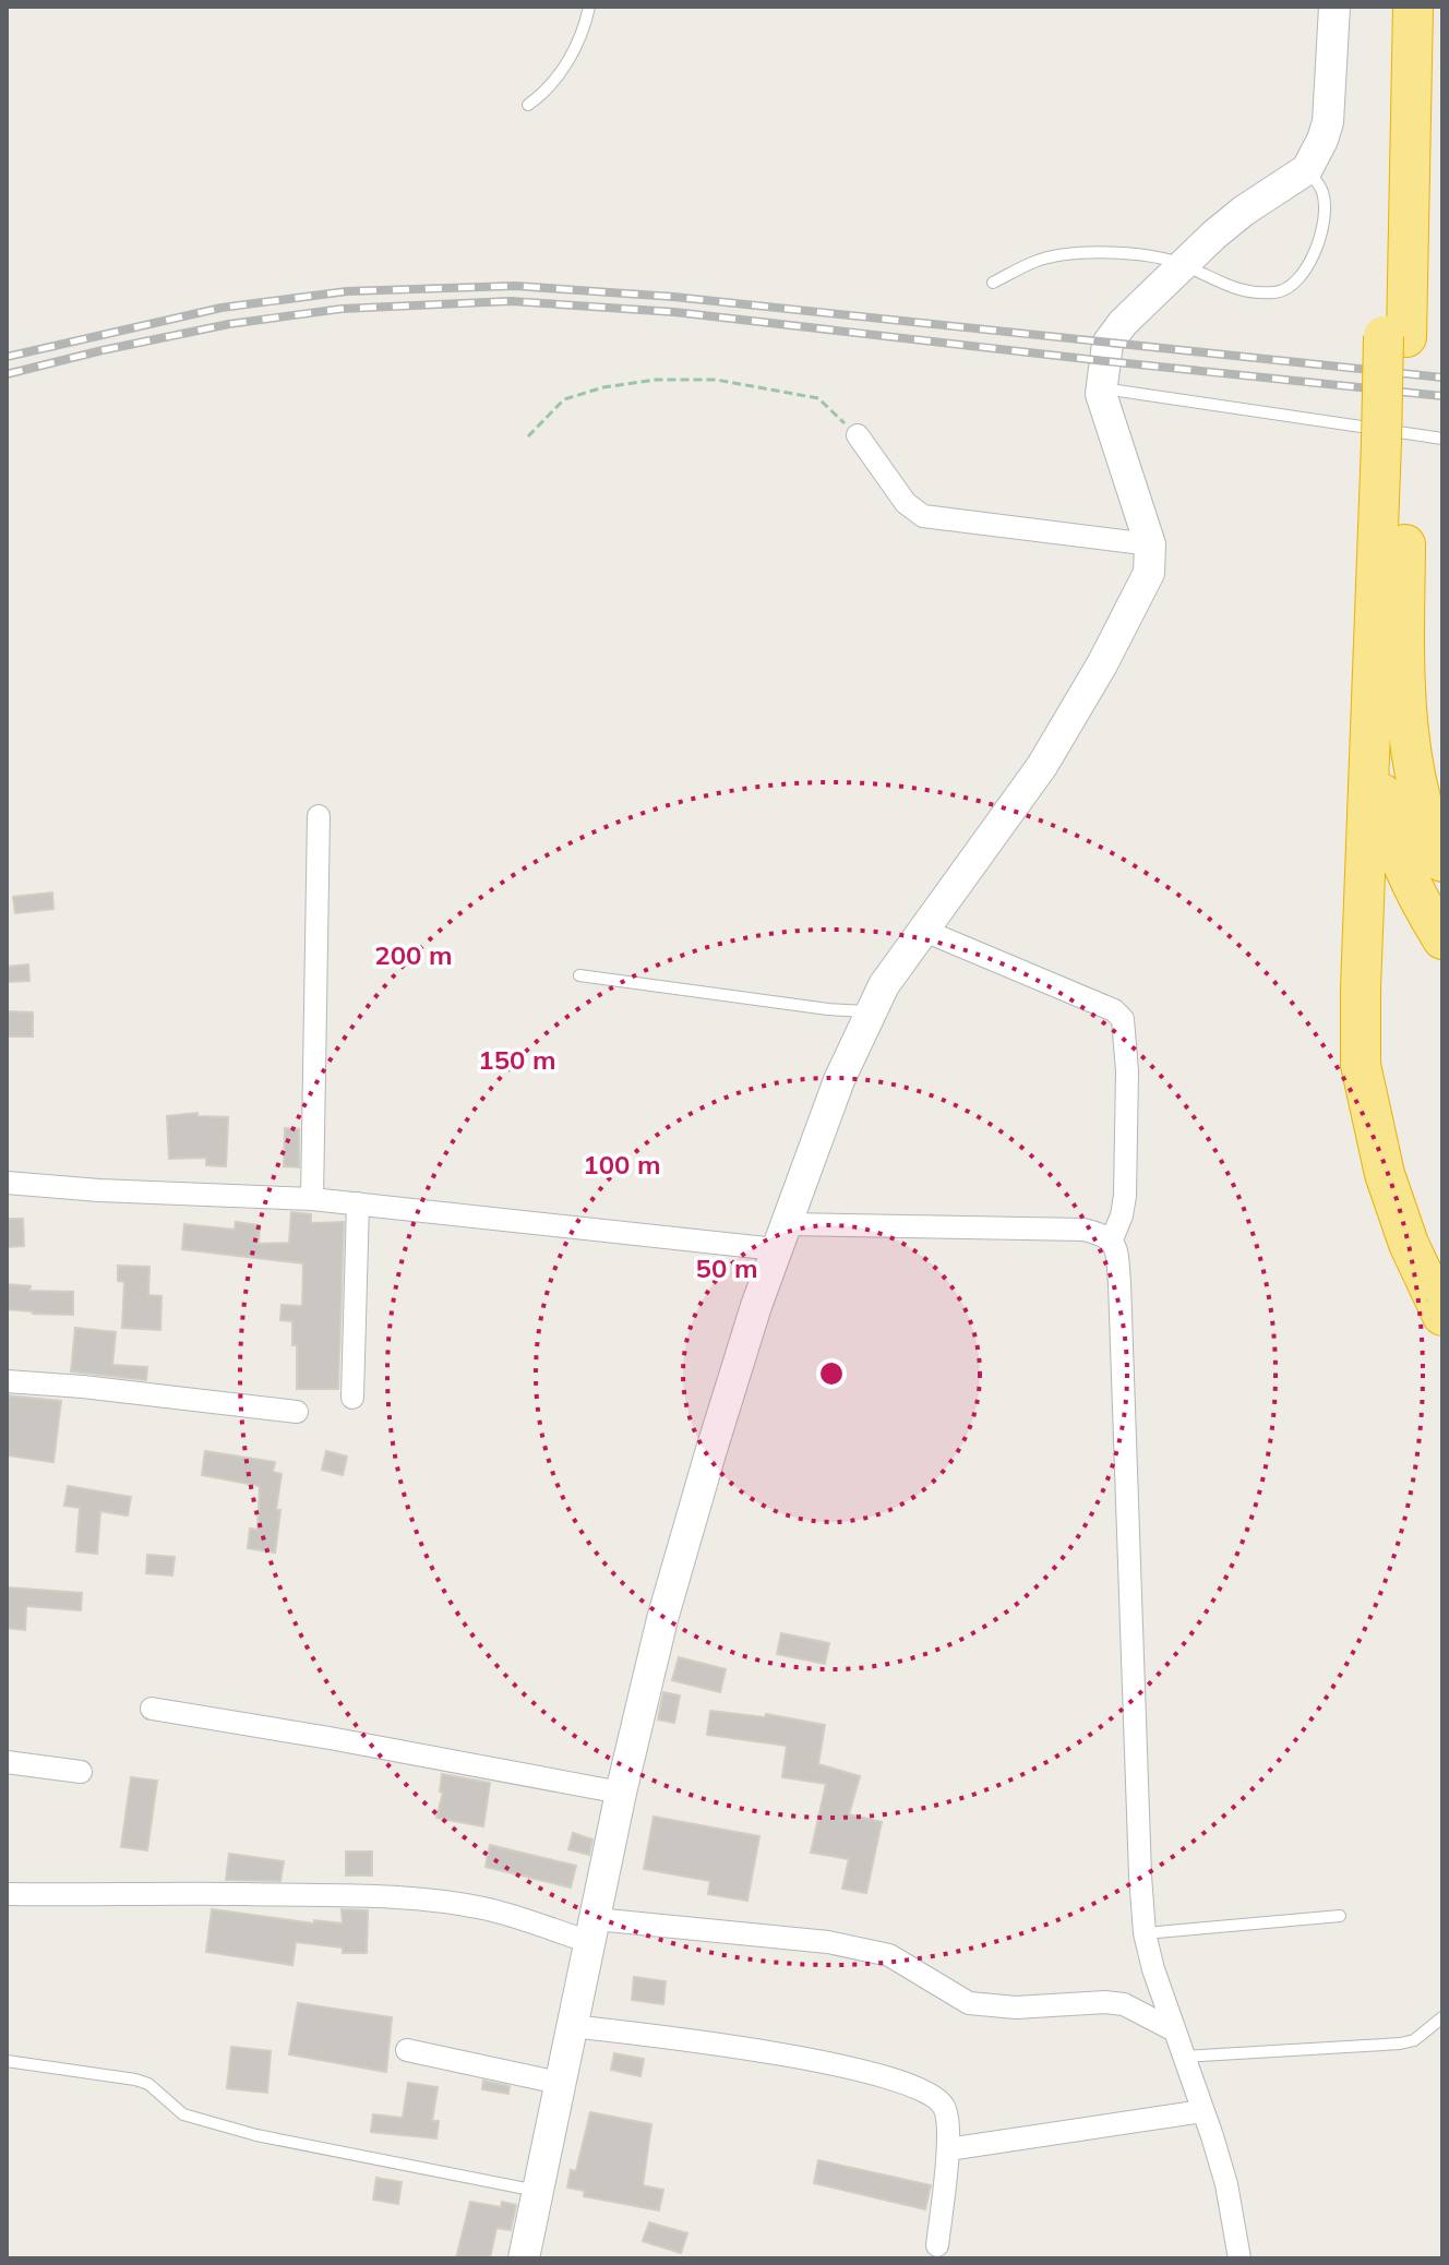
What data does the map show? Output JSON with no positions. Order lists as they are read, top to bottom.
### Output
{
  "rings": [
    "200 m",
    "150 m",
    "100 m",
    "50 m"
  ]
}
